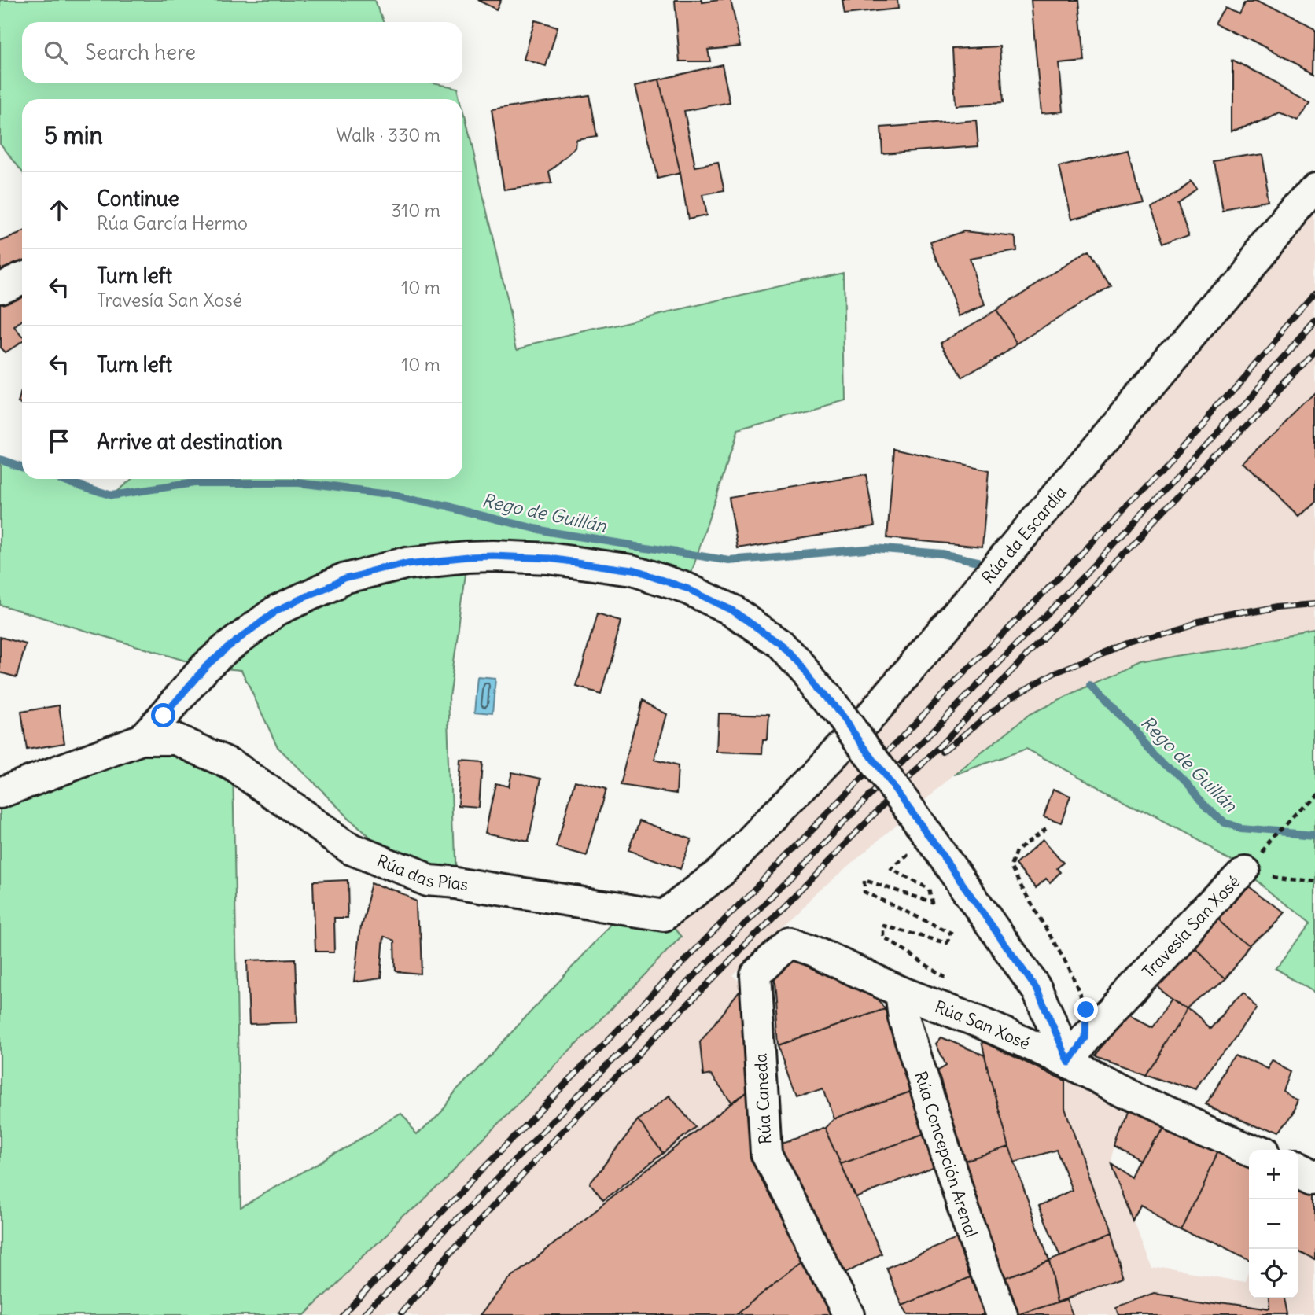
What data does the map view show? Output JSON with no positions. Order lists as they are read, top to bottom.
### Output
{
  "streets": {
    "street": [
      "Rúa da Escardia",
      "Rúa das Pías",
      "Travesía San Xosé",
      "Rúa San Xosé",
      "Rúa Caneda",
      "Rúa Concepción Arenal"
    ]
  },
  "crossings": [
    ["Rúa da Escardia", "Rúa das Pías"],
    ["Travesía San Xosé", "Rúa San Xosé"],
    ["Rúa San Xosé", "Rúa Caneda"],
    ["Rúa San Xosé", "Rúa Concepción Arenal"]
  ],
  "water": ["Rego de Guillán"],
  "page": {
    "search": "Search here",
    "heading": ["5 min", "Walk · 330 m"],
    "list": [
      ["Continue", "Rúa García Hermo", "310 m"],
      ["Turn left", "Travesía San Xosé", "10 m"],
      ["Turn left", "10 m"],
      "Arrive at destination"
    ],
    "map_buttons": ["+", "−"]
  }
}
